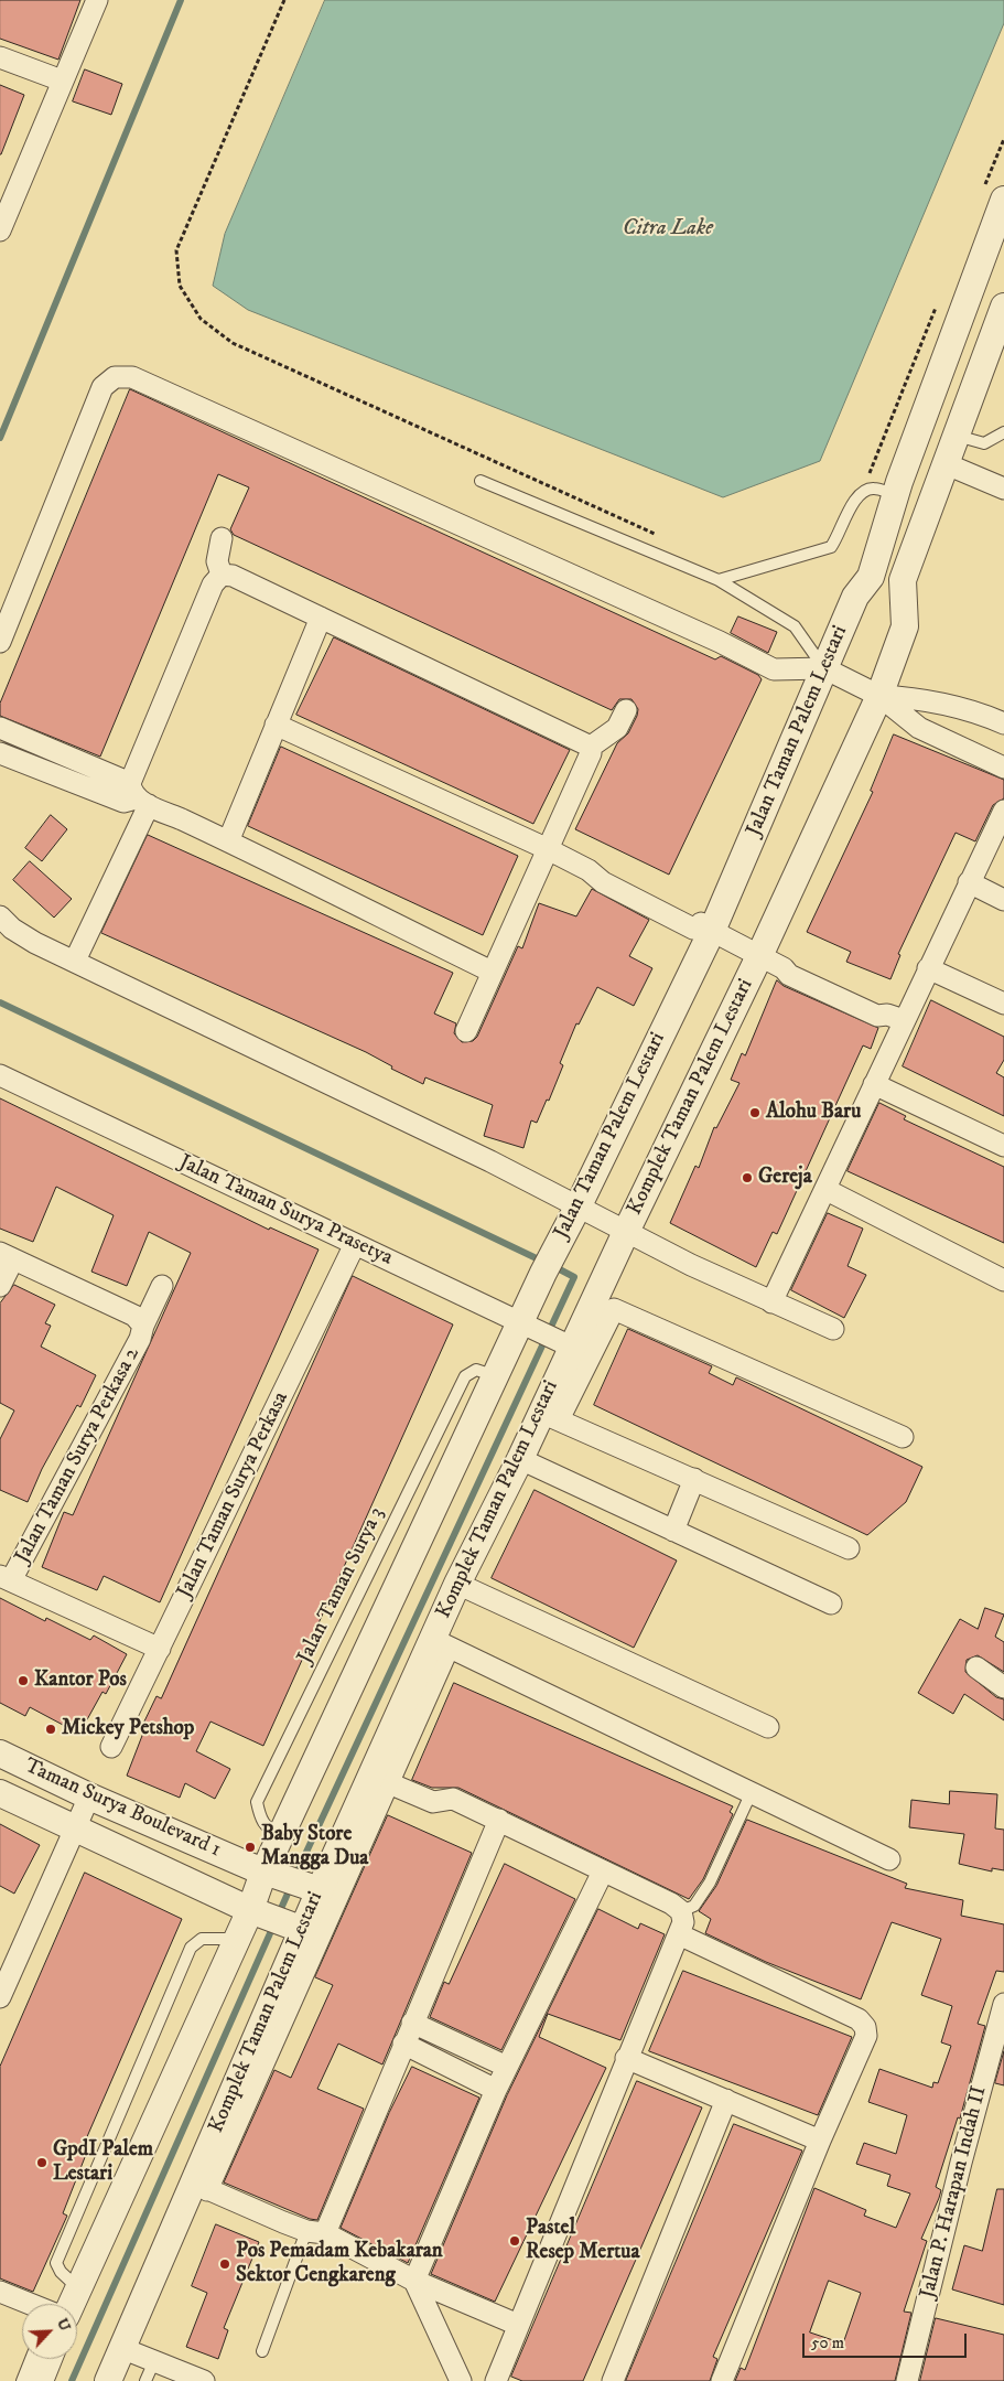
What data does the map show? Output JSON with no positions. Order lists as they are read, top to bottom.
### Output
{
  "streets": {
    "street": [
      "Jalan Taman Palem Lestari",
      "Komplek Taman Palem Lestari",
      "Jalan Taman Surya Prasetya",
      "Jalan Taman Surya Perkasa 2",
      "Jalan Taman Surya Perkasa",
      "Taman Surya Boulevard 1",
      "Jalan P. Harapan Indah II"
    ],
    "lane": ["Jalan Taman Surya 3"]
  },
  "crossings": [
    ["Jalan Taman Palem Lestari", "Jalan Taman Surya Prasetya"],
    ["Komplek Taman Palem Lestari", "Jalan Taman Surya Prasetya"],
    ["Komplek Taman Palem Lestari", "Taman Surya Boulevard 1"],
    ["Jalan Taman Surya Prasetya", "Jalan Taman Surya Perkasa"]
  ],
  "water": ["Citra Lake"],
  "places": [
    "Alohu Baru",
    "Gereja",
    "Kantor Pos",
    "Mickey Petshop",
    "Baby Store Mangga Dua",
    "GpdI Palem Lestari",
    "Pastel Resep Mertua",
    "Pos Pemadam Kebakaran Sektor Cengkareng"
  ],
  "scale_bar": "50 m",
  "north": "top right"
}
